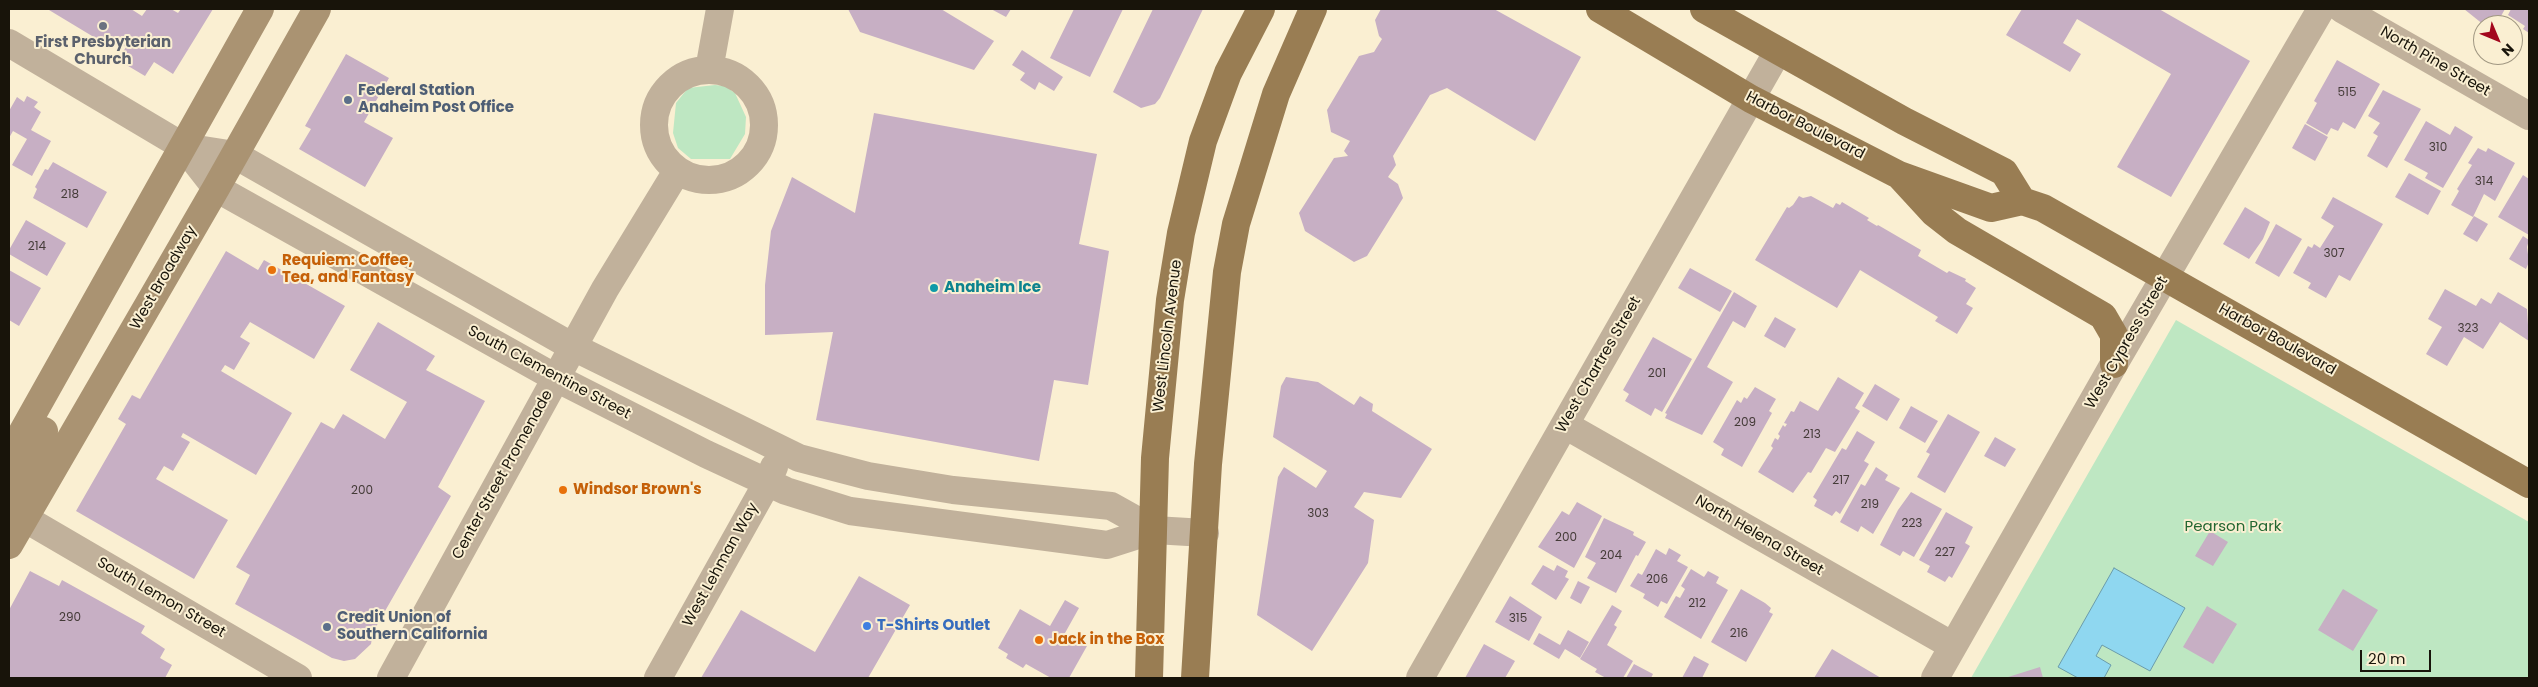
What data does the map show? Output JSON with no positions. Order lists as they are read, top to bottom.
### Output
{
  "streets": {
    "main road": ["Harbor Boulevard", "West Broadway", "West Lincoln Avenue"],
    "street": [
      "North Pine Street",
      "West Cypress Street",
      "West Chartres Street",
      "South Clementine Street",
      "Center Street Promenade",
      "North Helena Street",
      "West Lehman Way",
      "South Lemon Street"
    ]
  },
  "crossings": [
    ["Harbor Boulevard", "West Cypress Street"],
    ["Harbor Boulevard", "West Chartres Street"],
    ["West Broadway", "South Clementine Street"],
    ["West Broadway", "South Lemon Street"],
    ["West Lincoln Avenue", "South Clementine Street"],
    ["West Cypress Street", "North Helena Street"],
    ["West Chartres Street", "North Helena Street"],
    ["South Clementine Street", "Center Street Promenade"],
    ["South Clementine Street", "West Lehman Way"]
  ],
  "parks": ["Pearson Park"],
  "places": [
    "First Presbyterian Church",
    "Federal Station Anaheim Post Office",
    "Requiem: Coffee, Tea, and Fantasy",
    "Anaheim Ice",
    "Windsor Brown's",
    "T-Shirts Outlet",
    "Credit Union of Southern California",
    "Jack in the Box"
  ],
  "house_numbers": [
    "515",
    "310",
    "314",
    "218",
    "214",
    "307",
    "323",
    "201",
    "209",
    "213",
    "217",
    "200",
    "219",
    "303",
    "223",
    "200",
    "227",
    "204",
    "206",
    "212",
    "290",
    "315",
    "216"
  ],
  "scale_bar": "20 m",
  "north": "bottom right"
}
